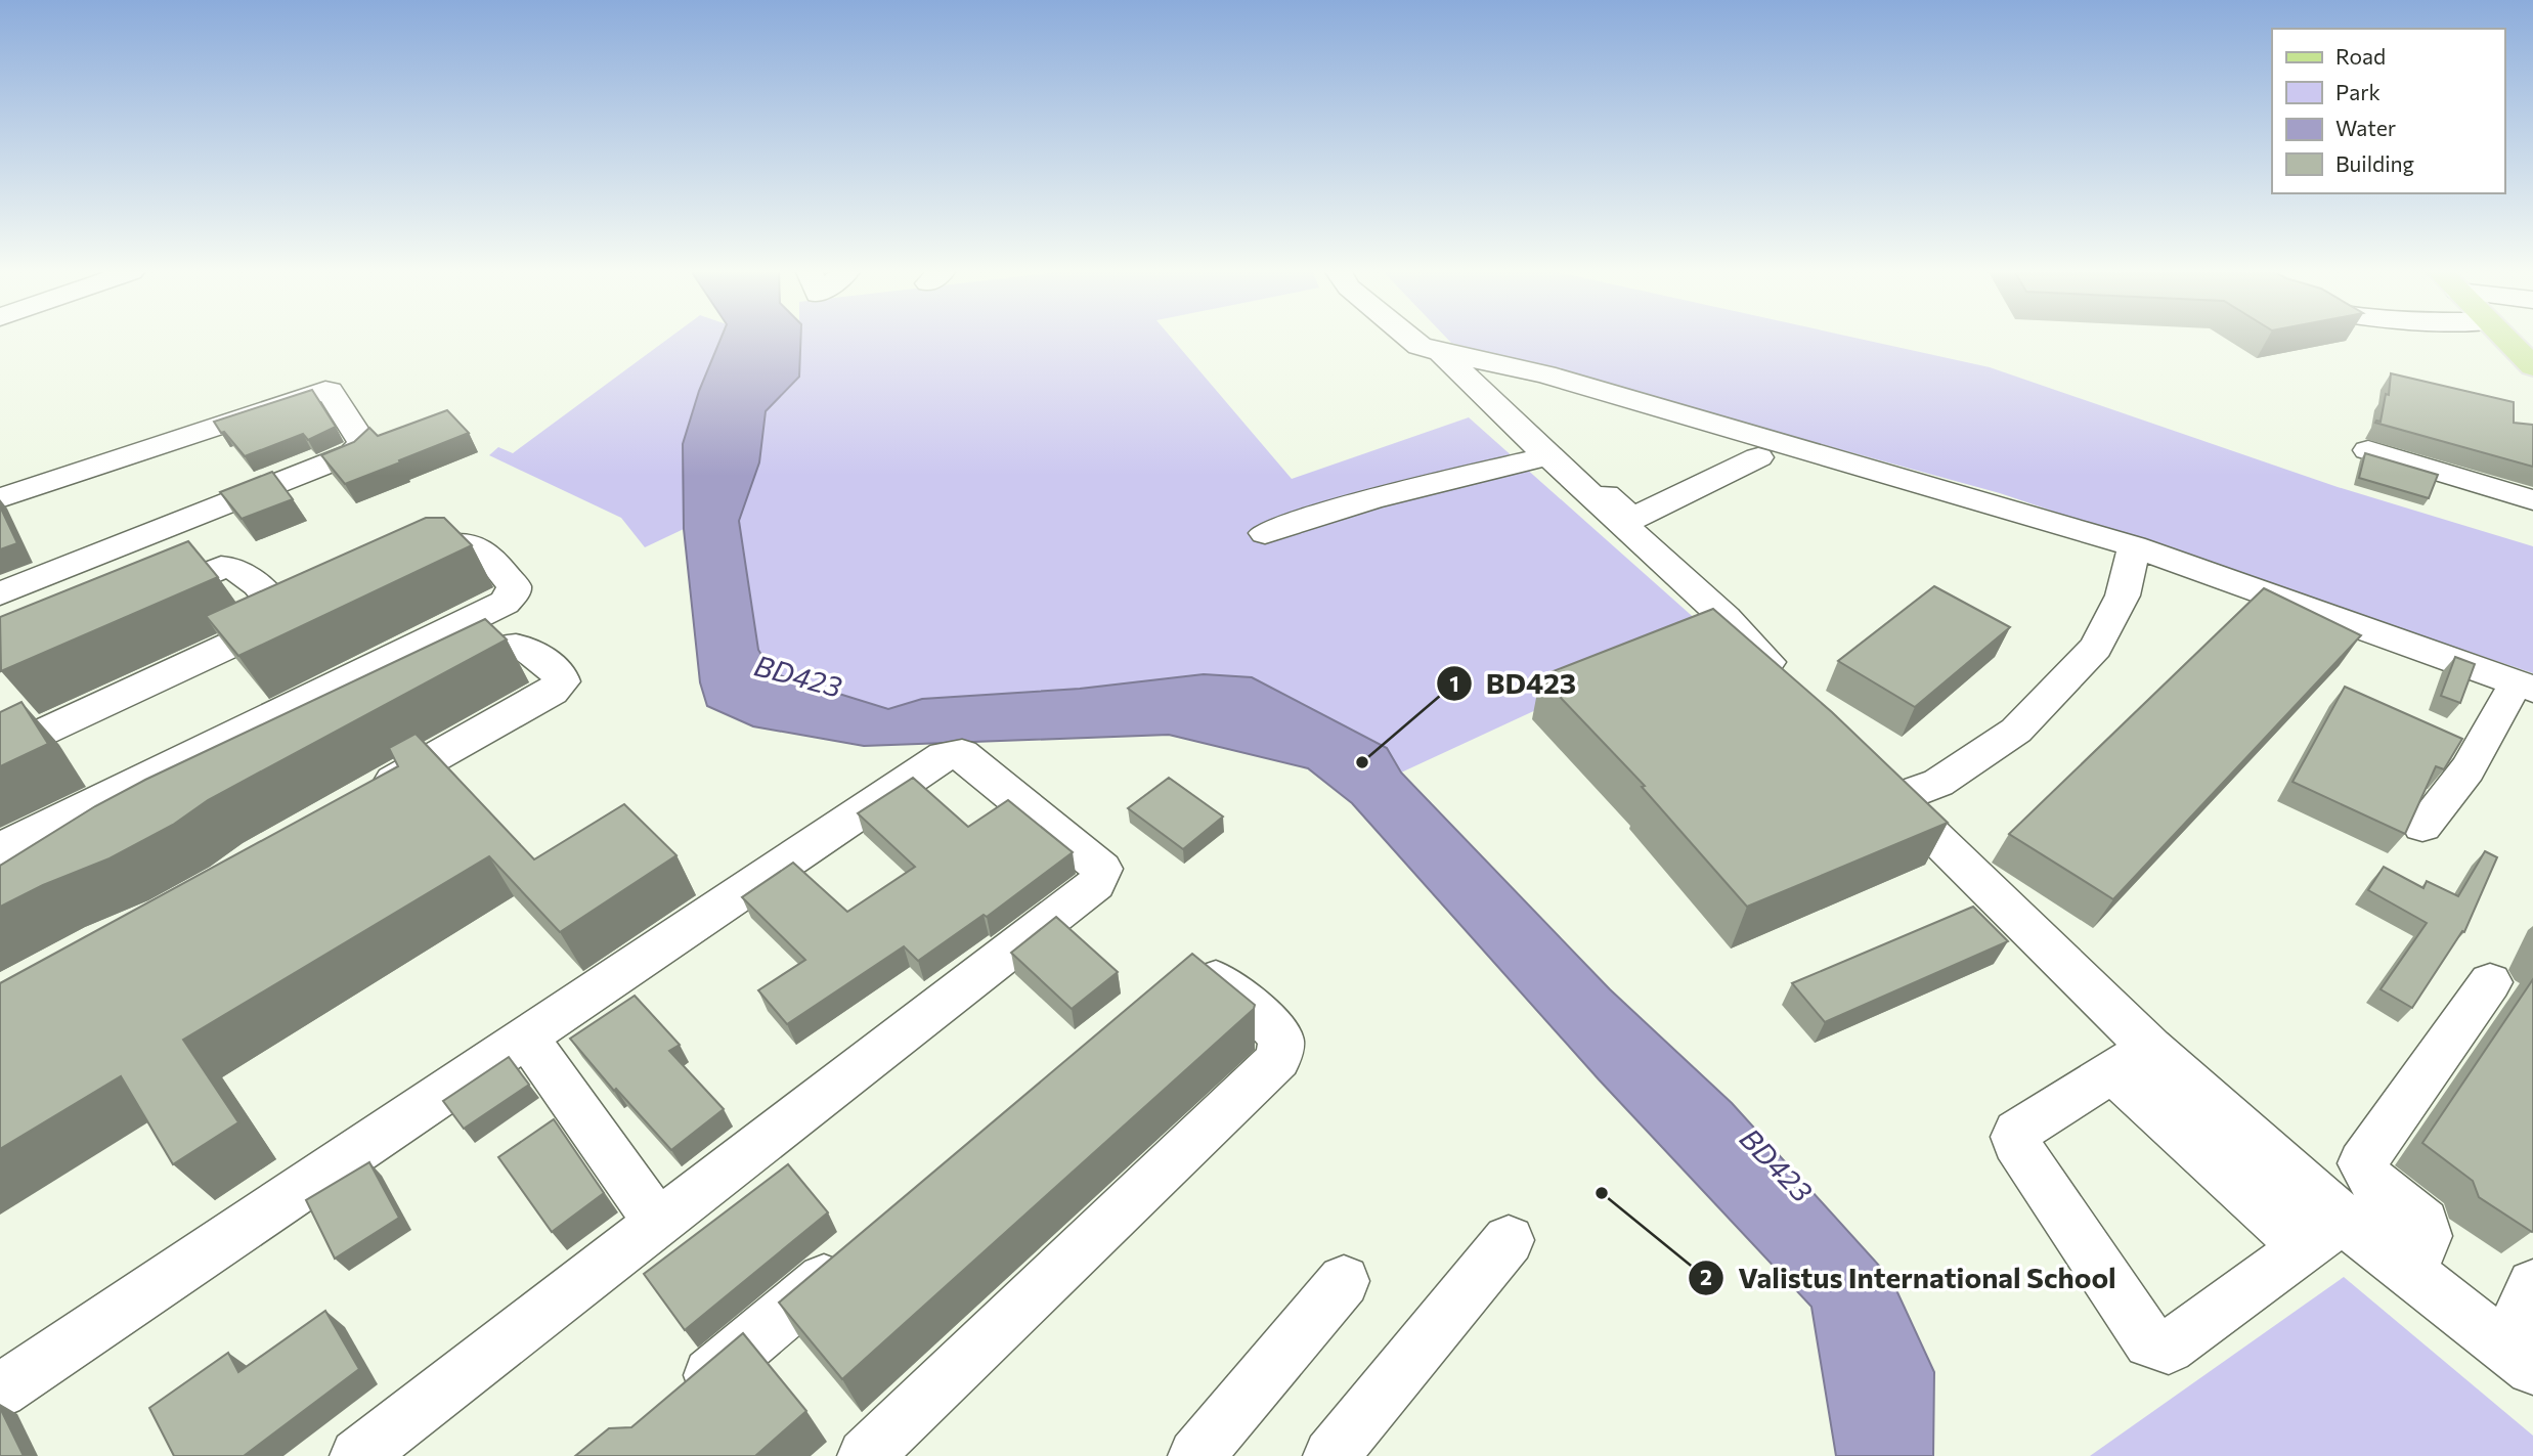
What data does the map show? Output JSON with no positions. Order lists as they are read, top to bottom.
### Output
{
  "water": ["BD423"],
  "places": ["BD423", "Valistus International School"],
  "legend": [
    "Road",
    "Park",
    "Water",
    "Building"
  ]
}
